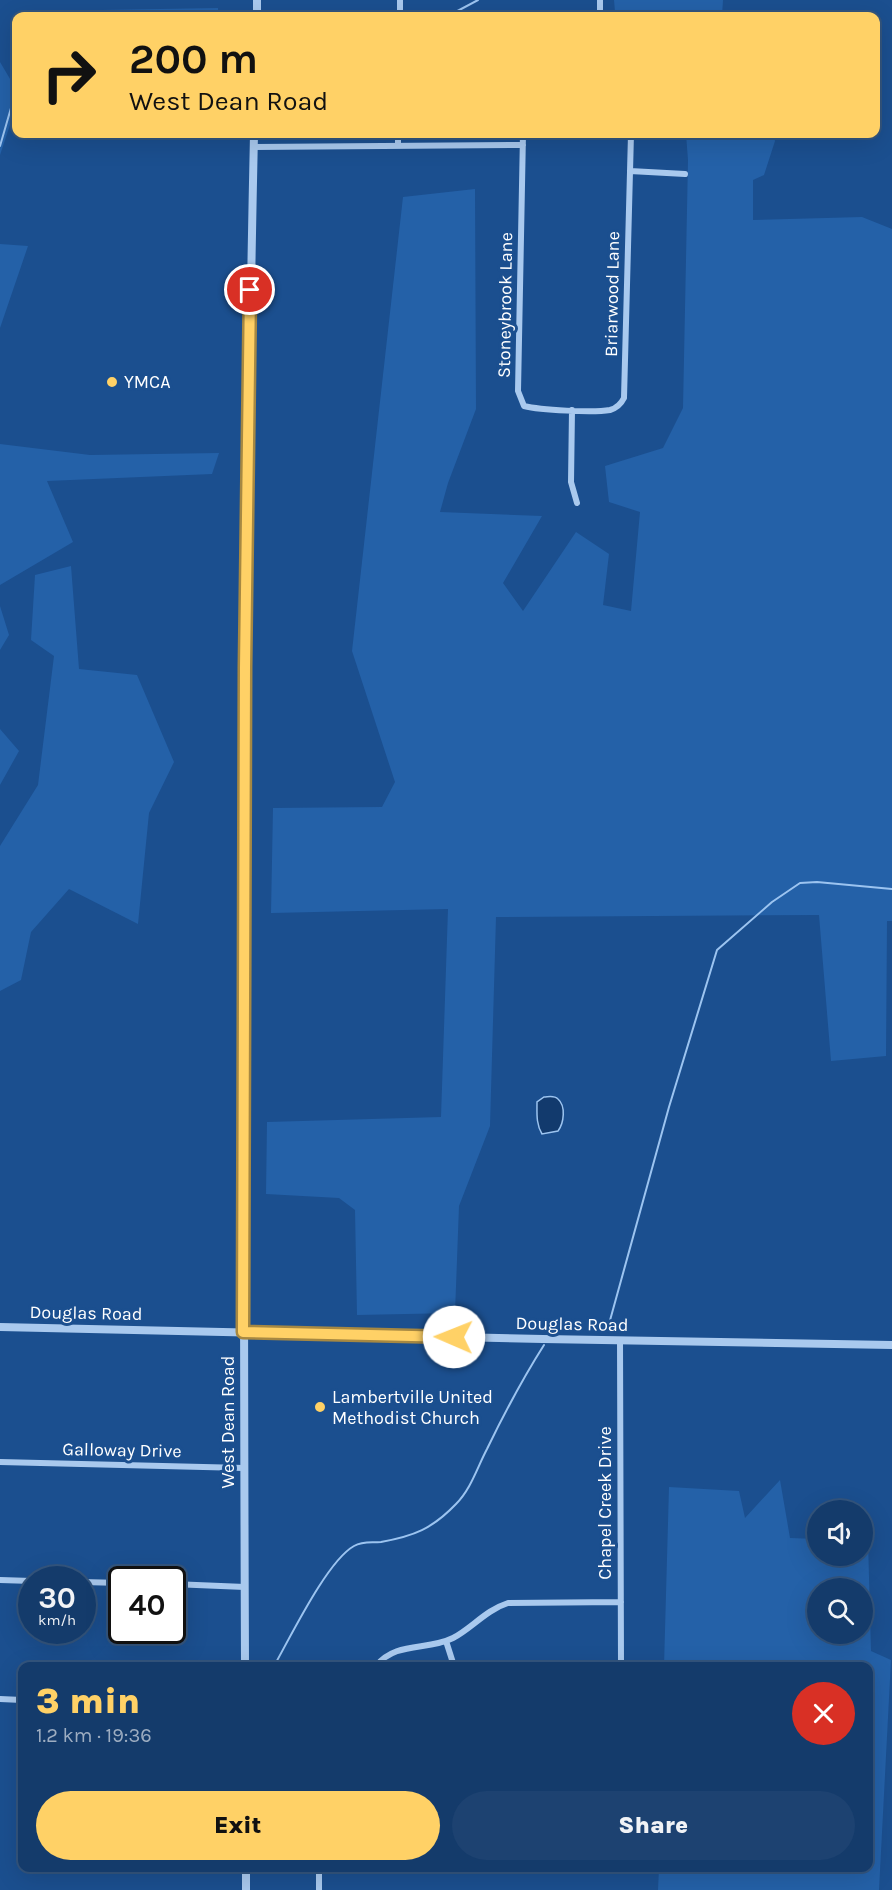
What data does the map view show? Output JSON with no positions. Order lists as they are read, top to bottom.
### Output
{
  "streets": {
    "street": [
      "Briarwood Lane",
      "Stoneybrook Lane",
      "Douglas Road",
      "West Dean Road",
      "Galloway Drive",
      "Chapel Creek Drive"
    ]
  },
  "crossings": [
    ["Briarwood Lane", "Stoneybrook Lane"],
    ["Douglas Road", "West Dean Road"],
    ["Douglas Road", "Chapel Creek Drive"],
    ["West Dean Road", "Galloway Drive"]
  ],
  "places": ["YMCA", "Lambertville United Methodist Church"],
  "page": {
    "turn": ["200 m", "West Dean Road"],
    "speed": "30 km/h",
    "limit": "40",
    "heading": ["3 min", "1.2 km · 19:36"],
    "buttons": ["Exit", "Share"]
  }
}
